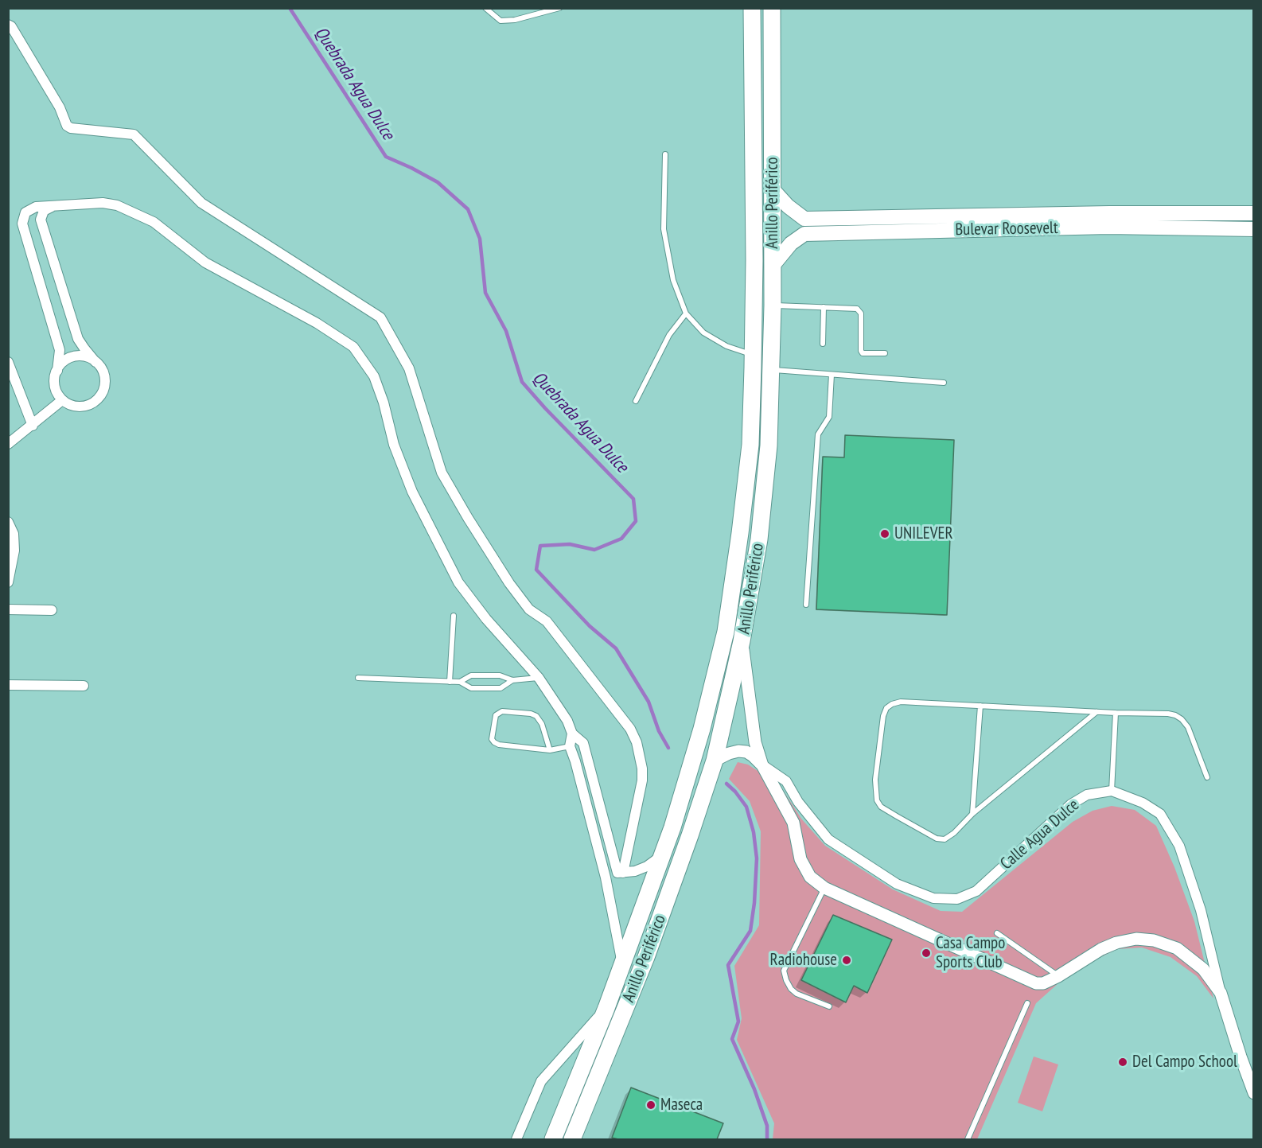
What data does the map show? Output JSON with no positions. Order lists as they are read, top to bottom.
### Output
{
  "streets": {
    "highway": ["Anillo Periférico"],
    "main road": ["Bulevar Roosevelt"],
    "street": ["Calle Agua Dulce"]
  },
  "crossings": [
    ["Anillo Periférico", "Calle Agua Dulce"]
  ],
  "water": ["Quebrada Agua Dulce"],
  "places": [
    "UNILEVER",
    "Casa Campo Sports Club",
    "Radiohouse",
    "Del Campo School",
    "Maseca"
  ]
}
